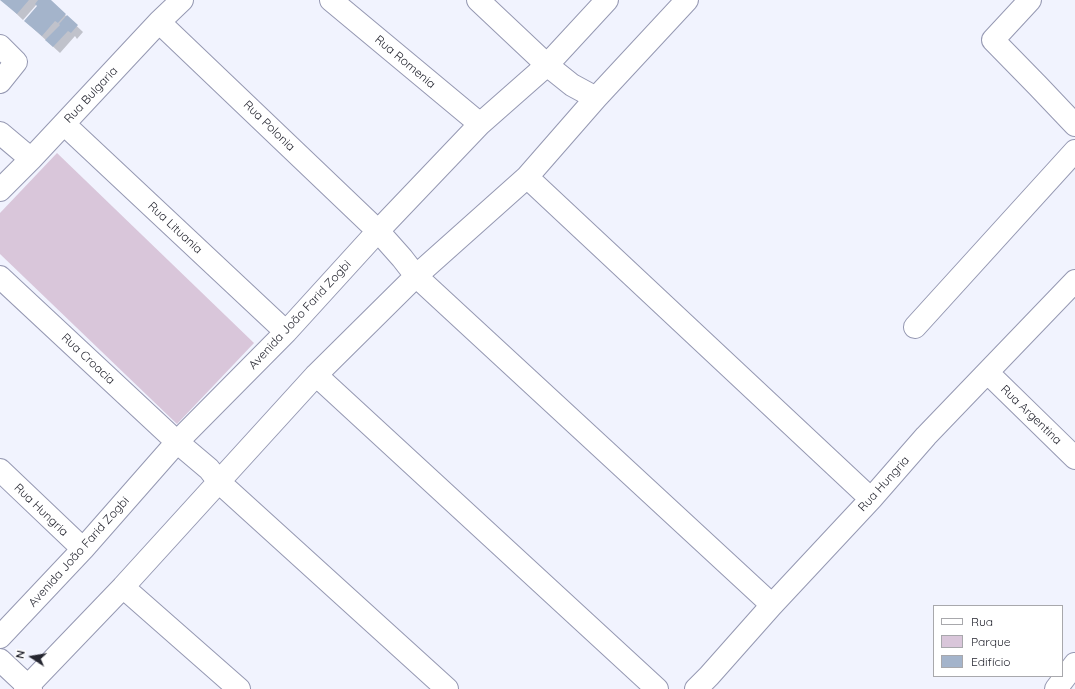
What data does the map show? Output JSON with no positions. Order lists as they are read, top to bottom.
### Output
{
  "streets": {
    "street": [
      "Rua Romenia",
      "Rua Bulgaria",
      "Rua Polonia",
      "Rua Lituania",
      "Avenida João Farid Zogbi",
      "Rua Croacia",
      "Rua Argentina",
      "Rua Hungria"
    ]
  },
  "crossings": [
    ["Rua Romenia", "Avenida João Farid Zogbi"],
    ["Rua Bulgaria", "Rua Polonia"],
    ["Rua Bulgaria", "Rua Lituania"],
    ["Rua Polonia", "Avenida João Farid Zogbi"],
    ["Rua Polonia", "Rua Hungria"],
    ["Rua Lituania", "Avenida João Farid Zogbi"],
    ["Avenida João Farid Zogbi", "Rua Croacia"],
    ["Avenida João Farid Zogbi", "Rua Hungria"],
    ["Rua Argentina", "Rua Hungria"]
  ],
  "legend": ["Rua", "Parque", "Edifício"],
  "north": "left"
}
